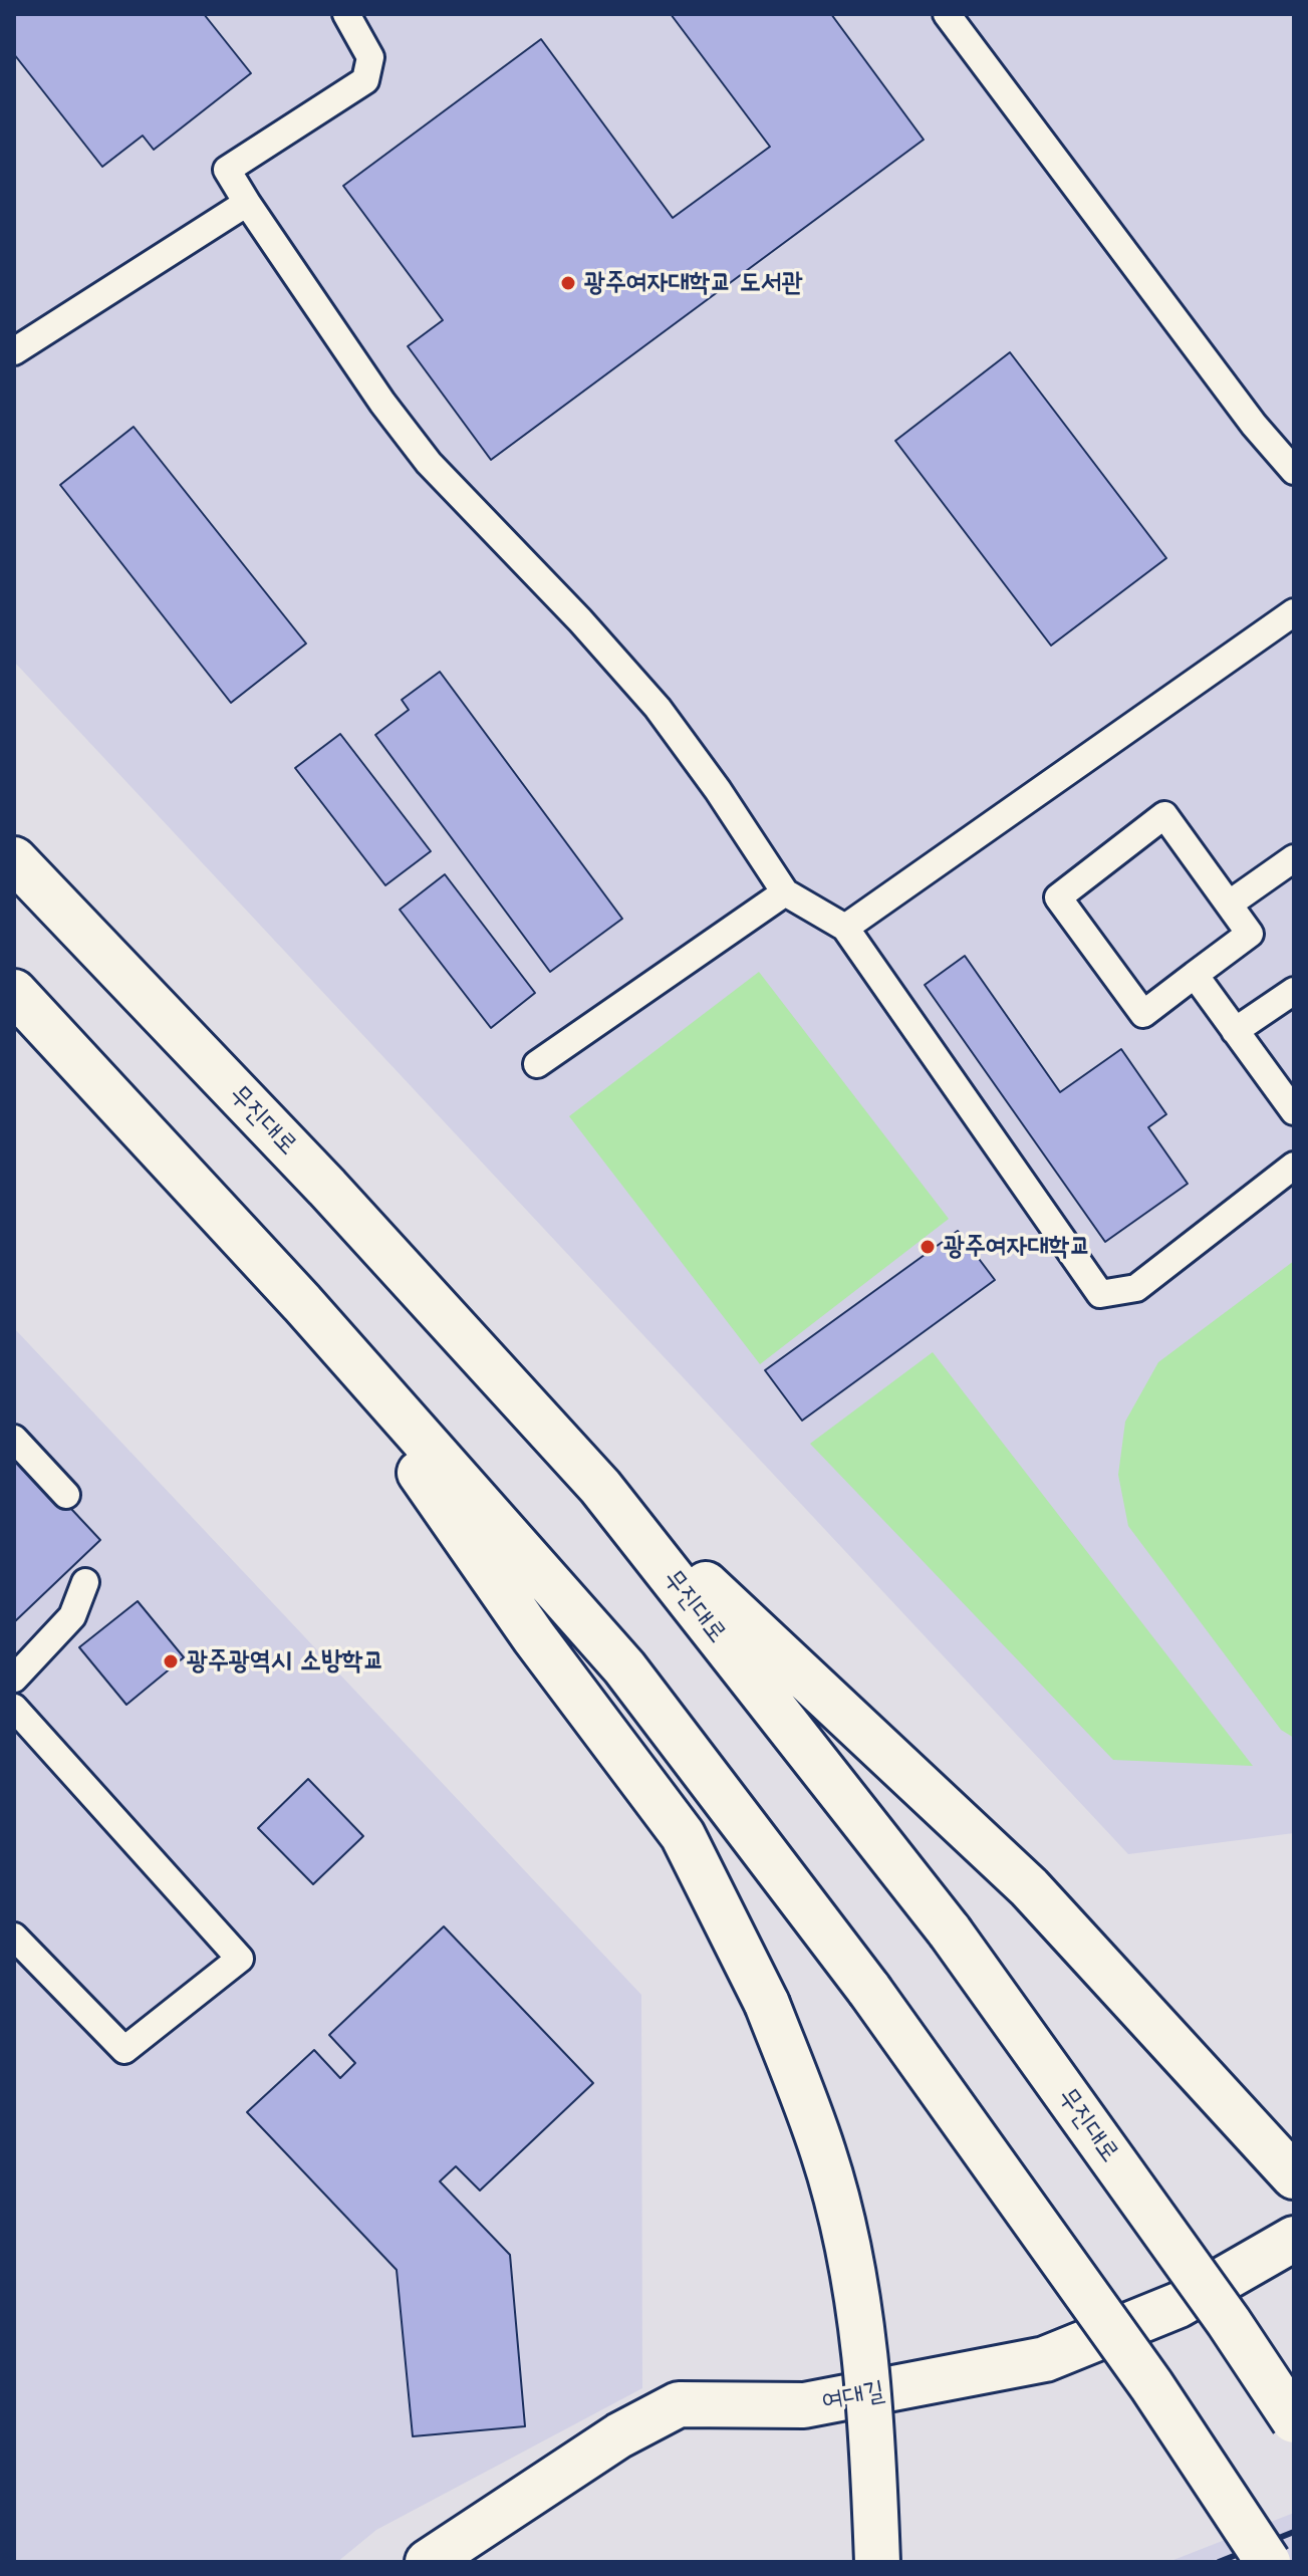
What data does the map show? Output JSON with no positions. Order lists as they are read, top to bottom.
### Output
{
  "streets": {
    "main road": ["무진대로", "여대길"]
  },
  "places": ["광주여자대학교 도서관", "광주여자대학교", "광주광역시 소방학교"]
}
